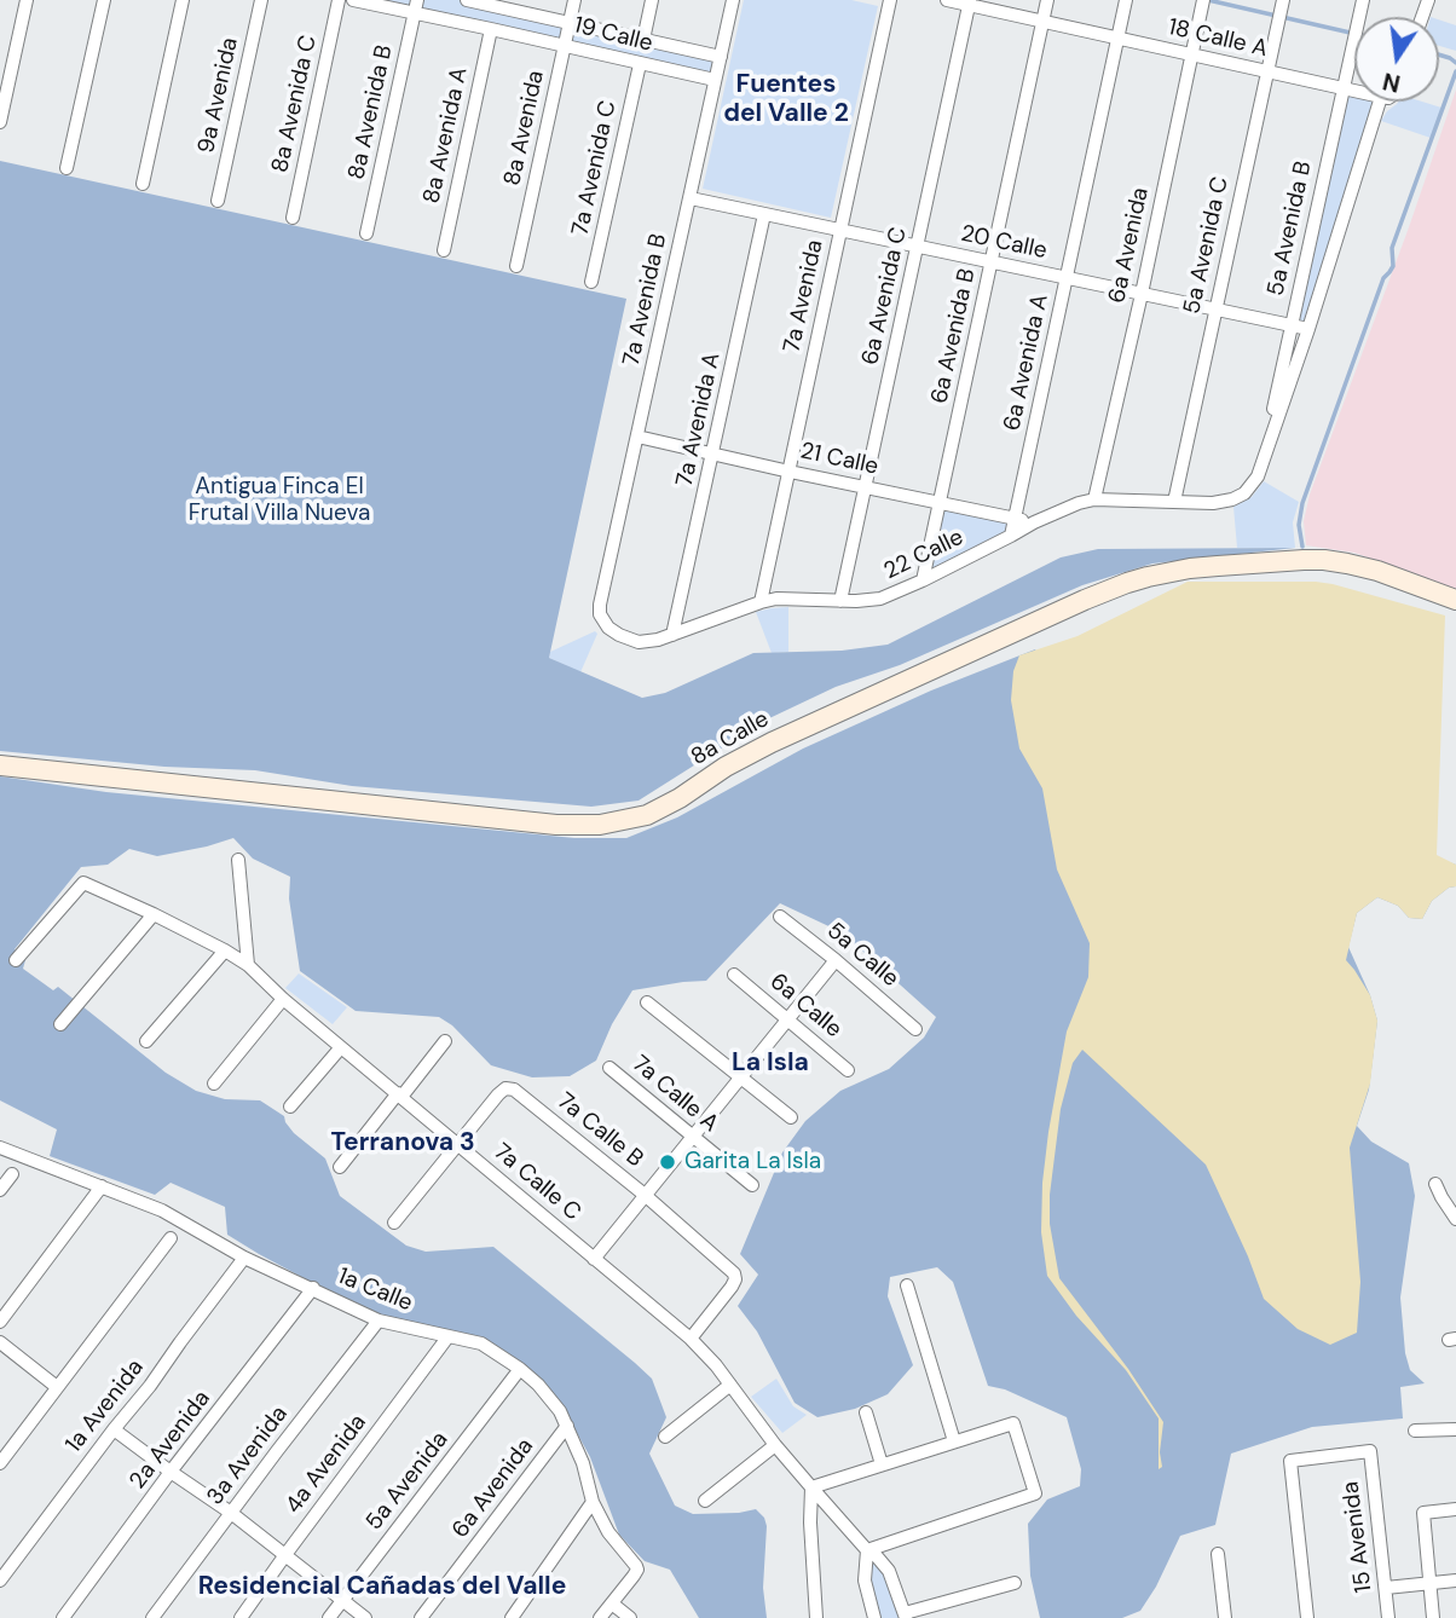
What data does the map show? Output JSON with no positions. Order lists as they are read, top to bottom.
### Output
{
  "streets": {
    "main road": ["8a Calle"],
    "street": [
      "19 Calle",
      "18 Calle A",
      "9a Avenida",
      "8a Avenida C",
      "8a Avenida B",
      "8a Avenida",
      "8a Avenida A",
      "7a Avenida C",
      "5a Avenida B",
      "20 Calle",
      "6a Avenida",
      "5a Avenida C",
      "7a Avenida",
      "6a Avenida C",
      "7a Avenida B",
      "6a Avenida B",
      "6a Avenida A",
      "7a Avenida A",
      "21 Calle",
      "22 Calle",
      "5a Calle",
      "6a Calle",
      "7a Calle A",
      "7a Calle B",
      "7a Calle C",
      "1a Calle",
      "1a Avenida",
      "2a Avenida",
      "3a Avenida",
      "4a Avenida",
      "5a Avenida",
      "15 Avenida"
    ]
  },
  "crossings": [
    ["19 Calle", "8a Avenida B"],
    ["19 Calle", "8a Avenida"],
    ["19 Calle", "8a Avenida A"],
    ["19 Calle", "7a Avenida C"],
    ["19 Calle", "7a Avenida B"],
    ["18 Calle A", "5a Avenida B"],
    ["18 Calle A", "6a Avenida"],
    ["18 Calle A", "5a Avenida C"],
    ["18 Calle A", "6a Avenida C"],
    ["18 Calle A", "6a Avenida B"],
    ["18 Calle A", "6a Avenida A"],
    ["5a Avenida B", "20 Calle"],
    ["5a Avenida B", "22 Calle"],
    ["20 Calle", "6a Avenida"],
    ["20 Calle", "5a Avenida C"],
    ["20 Calle", "7a Avenida"],
    ["20 Calle", "6a Avenida C"],
    ["20 Calle", "7a Avenida B"],
    ["20 Calle", "6a Avenida B"],
    ["20 Calle", "6a Avenida A"],
    ["20 Calle", "7a Avenida A"],
    ["6a Avenida", "22 Calle"],
    ["6a Avenida", "1a Calle"],
    ["5a Avenida C", "22 Calle"],
    ["7a Avenida", "21 Calle"],
    ["7a Avenida", "22 Calle"],
    ["6a Avenida C", "21 Calle"],
    ["6a Avenida C", "22 Calle"],
    ["7a Avenida B", "21 Calle"],
    ["7a Avenida B", "22 Calle"],
    ["6a Avenida B", "21 Calle"],
    ["6a Avenida B", "22 Calle"],
    ["6a Avenida A", "21 Calle"],
    ["6a Avenida A", "22 Calle"],
    ["7a Avenida A", "21 Calle"],
    ["7a Avenida A", "22 Calle"],
    ["21 Calle", "22 Calle"],
    ["7a Calle B", "7a Calle C"],
    ["1a Calle", "1a Avenida"],
    ["1a Calle", "2a Avenida"],
    ["1a Calle", "3a Avenida"],
    ["1a Calle", "4a Avenida"],
    ["1a Calle", "5a Avenida"]
  ],
  "districts": [
    "Fuentes del Valle 2",
    "La Isla",
    "Terranova 3",
    "Residencial Cañadas del Valle"
  ],
  "parks": ["Antigua Finca El Frutal Villa Nueva"],
  "places": ["Garita La Isla"],
  "north": "bottom"
}
